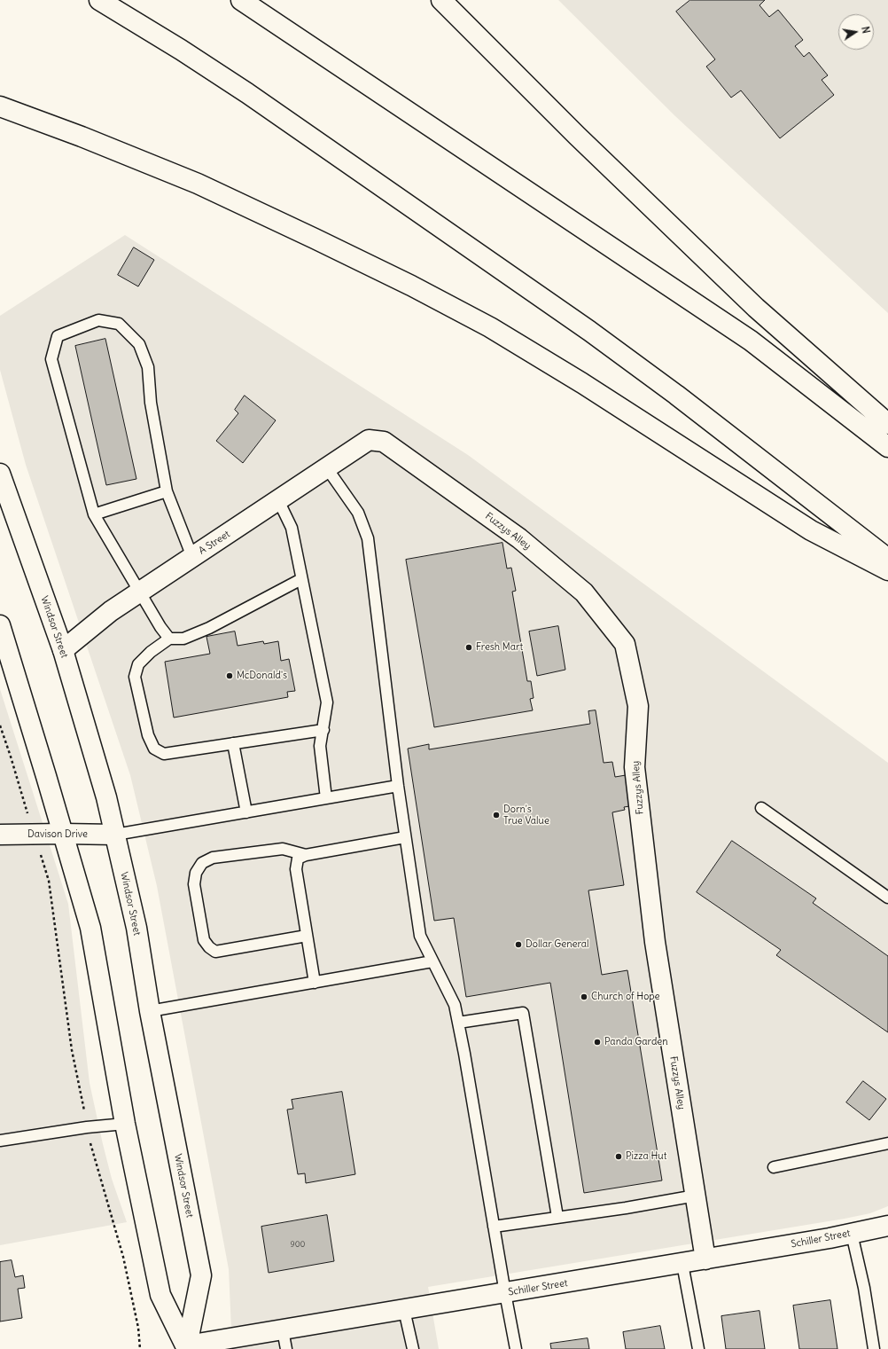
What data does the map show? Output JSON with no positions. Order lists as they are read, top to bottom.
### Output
{
  "streets": {
    "main road": [
      "Fuzzys Alley",
      "A Street",
      "Windsor Street",
      "Davison Drive",
      "Schiller Street"
    ]
  },
  "crossings": [
    ["Fuzzys Alley", "A Street"],
    ["Fuzzys Alley", "Schiller Street"],
    ["A Street", "Windsor Street"],
    ["Windsor Street", "Davison Drive"],
    ["Windsor Street", "Schiller Street"]
  ],
  "places": [
    "Fresh Mart",
    "McDonald's",
    "Dorn's True Value",
    "Dollar General",
    "Church of Hope",
    "Panda Garden",
    "Pizza Hut"
  ],
  "house_numbers": ["900"],
  "north": "right"
}
